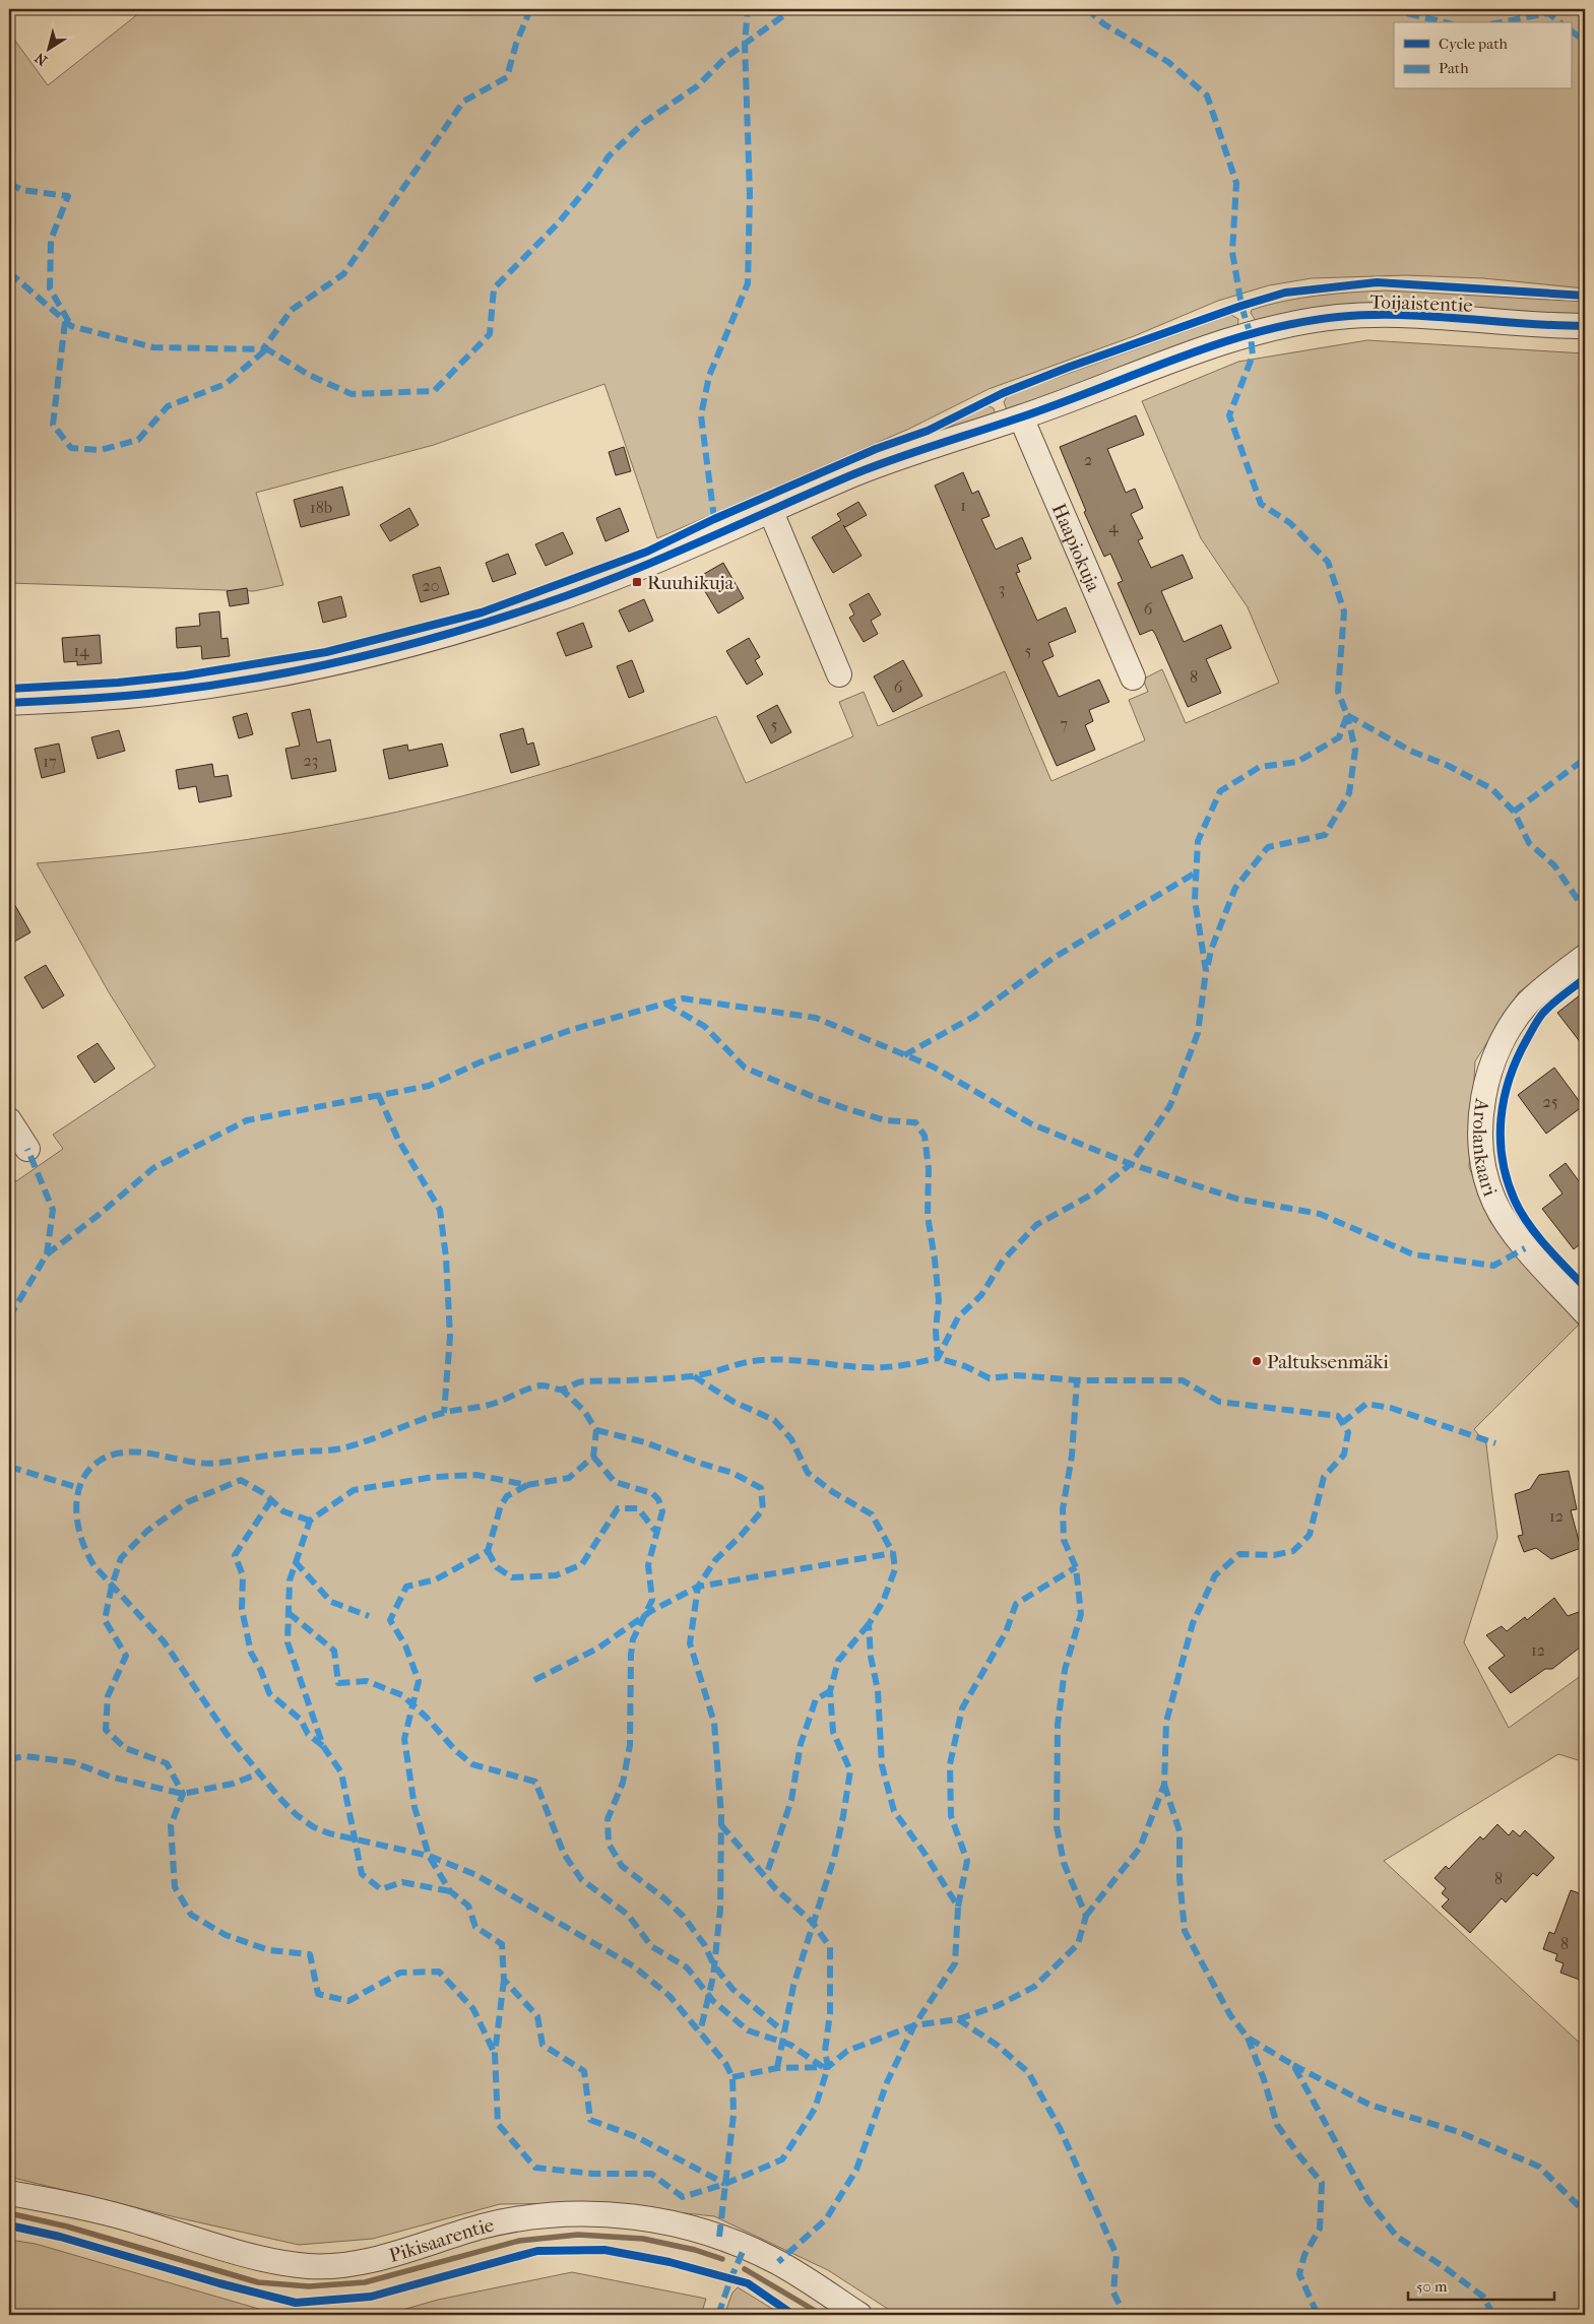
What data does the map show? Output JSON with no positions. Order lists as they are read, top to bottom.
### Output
{
  "streets": {
    "street": [
      "Toijaistentie",
      "Haapiokuja",
      "Arolankaari",
      "Pikisaarentie"
    ]
  },
  "crossings": [
    ["Toijaistentie", "Haapiokuja"]
  ],
  "places": {
    "transit": ["Ruuhikuja"],
    "other": ["Paltuksenmäki"]
  },
  "house_numbers": [
    "2",
    "1",
    "18b",
    "4",
    "20",
    "3",
    "6",
    "14",
    "5",
    "8",
    "6",
    "7",
    "5",
    "23",
    "17",
    "25",
    "12",
    "12",
    "8",
    "8"
  ],
  "legend": ["Cycle path", "Path"],
  "scale_bar": "50 m",
  "north": "bottom left"
}
